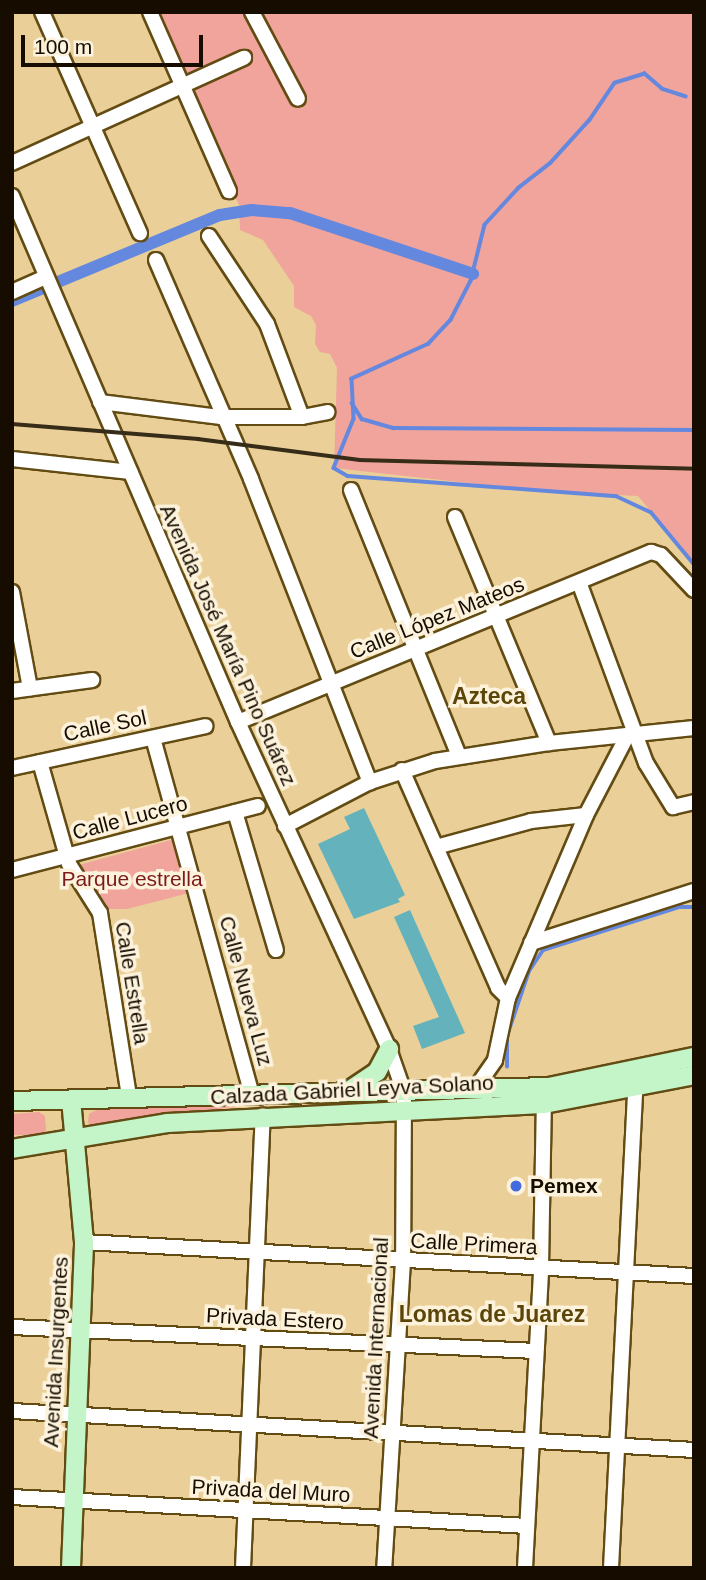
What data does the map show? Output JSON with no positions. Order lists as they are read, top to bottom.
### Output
{
  "streets": {
    "main road": ["Calzada Gabriel Leyva Solano", "Avenida Insurgentes"],
    "street": [
      "Calle López Mateos",
      "Avenida José María Pino Suárez",
      "Calle Sol",
      "Calle Lucero",
      "Calle Estrella",
      "Calle Nueva Luz",
      "Calle Primera",
      "Privada Estero",
      "Avenida Internacional",
      "Privada del Muro"
    ]
  },
  "crossings": [
    ["Calle López Mateos", "Avenida José María Pino Suárez"],
    ["Avenida José María Pino Suárez", "Calzada Gabriel Leyva Solano"],
    ["Avenida José María Pino Suárez", "Avenida Internacional"],
    ["Calle Sol", "Calle Estrella"],
    ["Calle Sol", "Calle Nueva Luz"],
    ["Calle Lucero", "Calle Estrella"],
    ["Calle Lucero", "Calle Nueva Luz"],
    ["Calle Estrella", "Calzada Gabriel Leyva Solano"],
    ["Calle Nueva Luz", "Calzada Gabriel Leyva Solano"],
    ["Calzada Gabriel Leyva Solano", "Avenida Internacional"],
    ["Calzada Gabriel Leyva Solano", "Avenida Insurgentes"],
    ["Calle Primera", "Avenida Internacional"],
    ["Calle Primera", "Avenida Insurgentes"],
    ["Privada Estero", "Avenida Internacional"],
    ["Privada Estero", "Avenida Insurgentes"],
    ["Avenida Internacional", "Privada del Muro"],
    ["Avenida Insurgentes", "Privada del Muro"]
  ],
  "districts": ["Azteca", "Lomas de Juarez"],
  "parks": ["Parque estrella"],
  "places": ["Pemex"],
  "scale_bar": "100 m"
}
